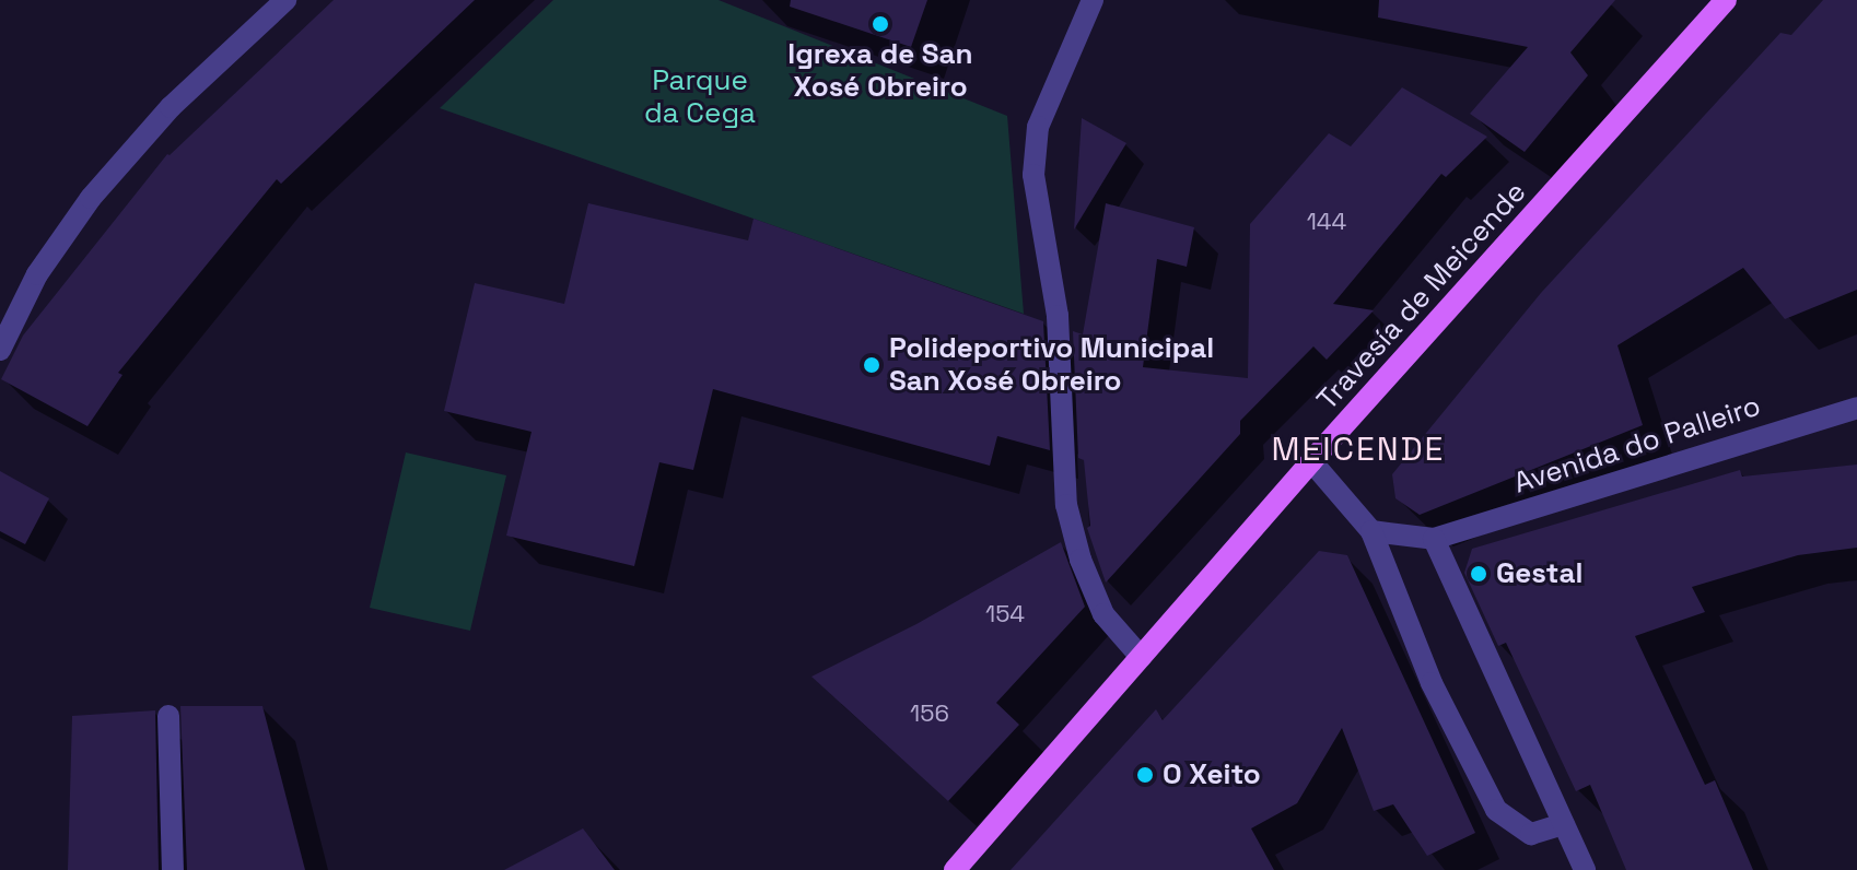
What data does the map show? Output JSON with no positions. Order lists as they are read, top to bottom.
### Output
{
  "streets": {
    "main road": ["Travesía de Meicende"],
    "street": ["Avenida do Palleiro"]
  },
  "districts": ["MEICENDE"],
  "parks": ["Parque da Cega"],
  "places": [
    "Igrexa de San Xosé Obreiro",
    "Polideportivo Municipal San Xosé Obreiro",
    "Gestal",
    "O Xeito"
  ],
  "house_numbers": ["144", "154", "156"]
}
